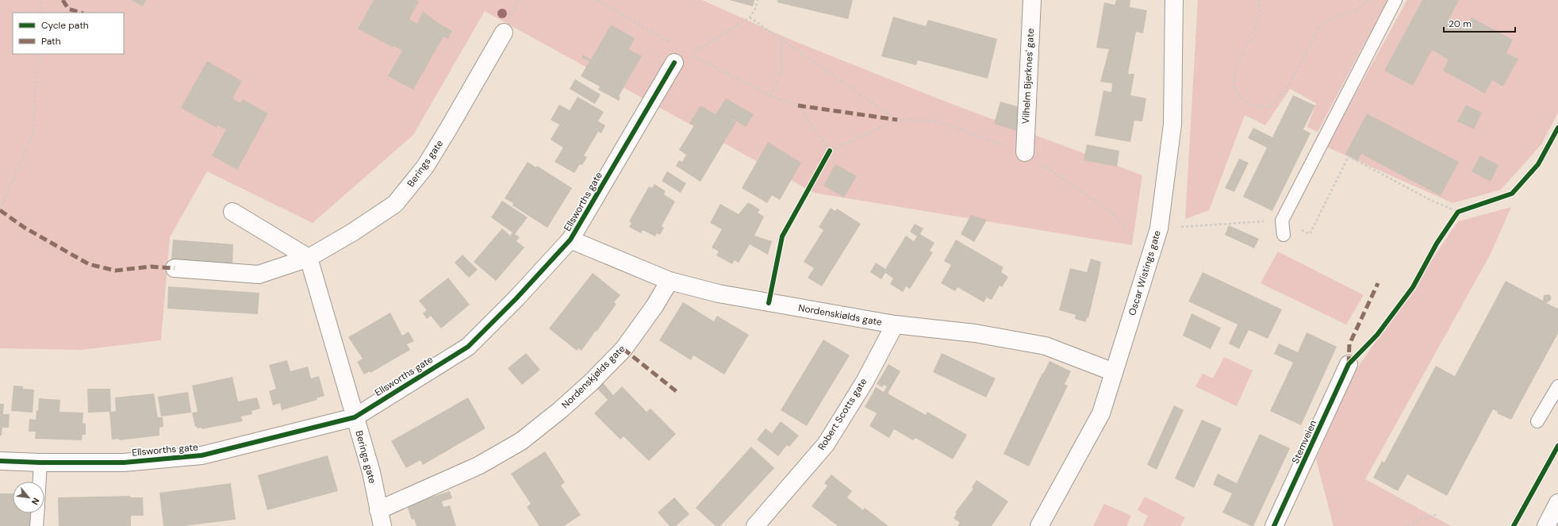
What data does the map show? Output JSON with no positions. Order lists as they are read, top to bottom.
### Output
{
  "streets": {
    "street": [
      "Vilhelm Bjerknes' gate",
      "Berings gate",
      "Ellsworths gate",
      "Oscar Wistings gate",
      "Nordenskiølds gate",
      "Nordenskjølds gate",
      "Robert Scotts gate",
      "Stemveien"
    ]
  },
  "crossings": [
    ["Berings gate", "Ellsworths gate"],
    ["Berings gate", "Nordenskjølds gate"],
    ["Ellsworths gate", "Nordenskiølds gate"],
    ["Oscar Wistings gate", "Nordenskiølds gate"],
    ["Nordenskiølds gate", "Nordenskjølds gate"],
    ["Nordenskiølds gate", "Robert Scotts gate"]
  ],
  "legend": ["Cycle path", "Path"],
  "scale_bar": "20 m",
  "north": "bottom right"
}
